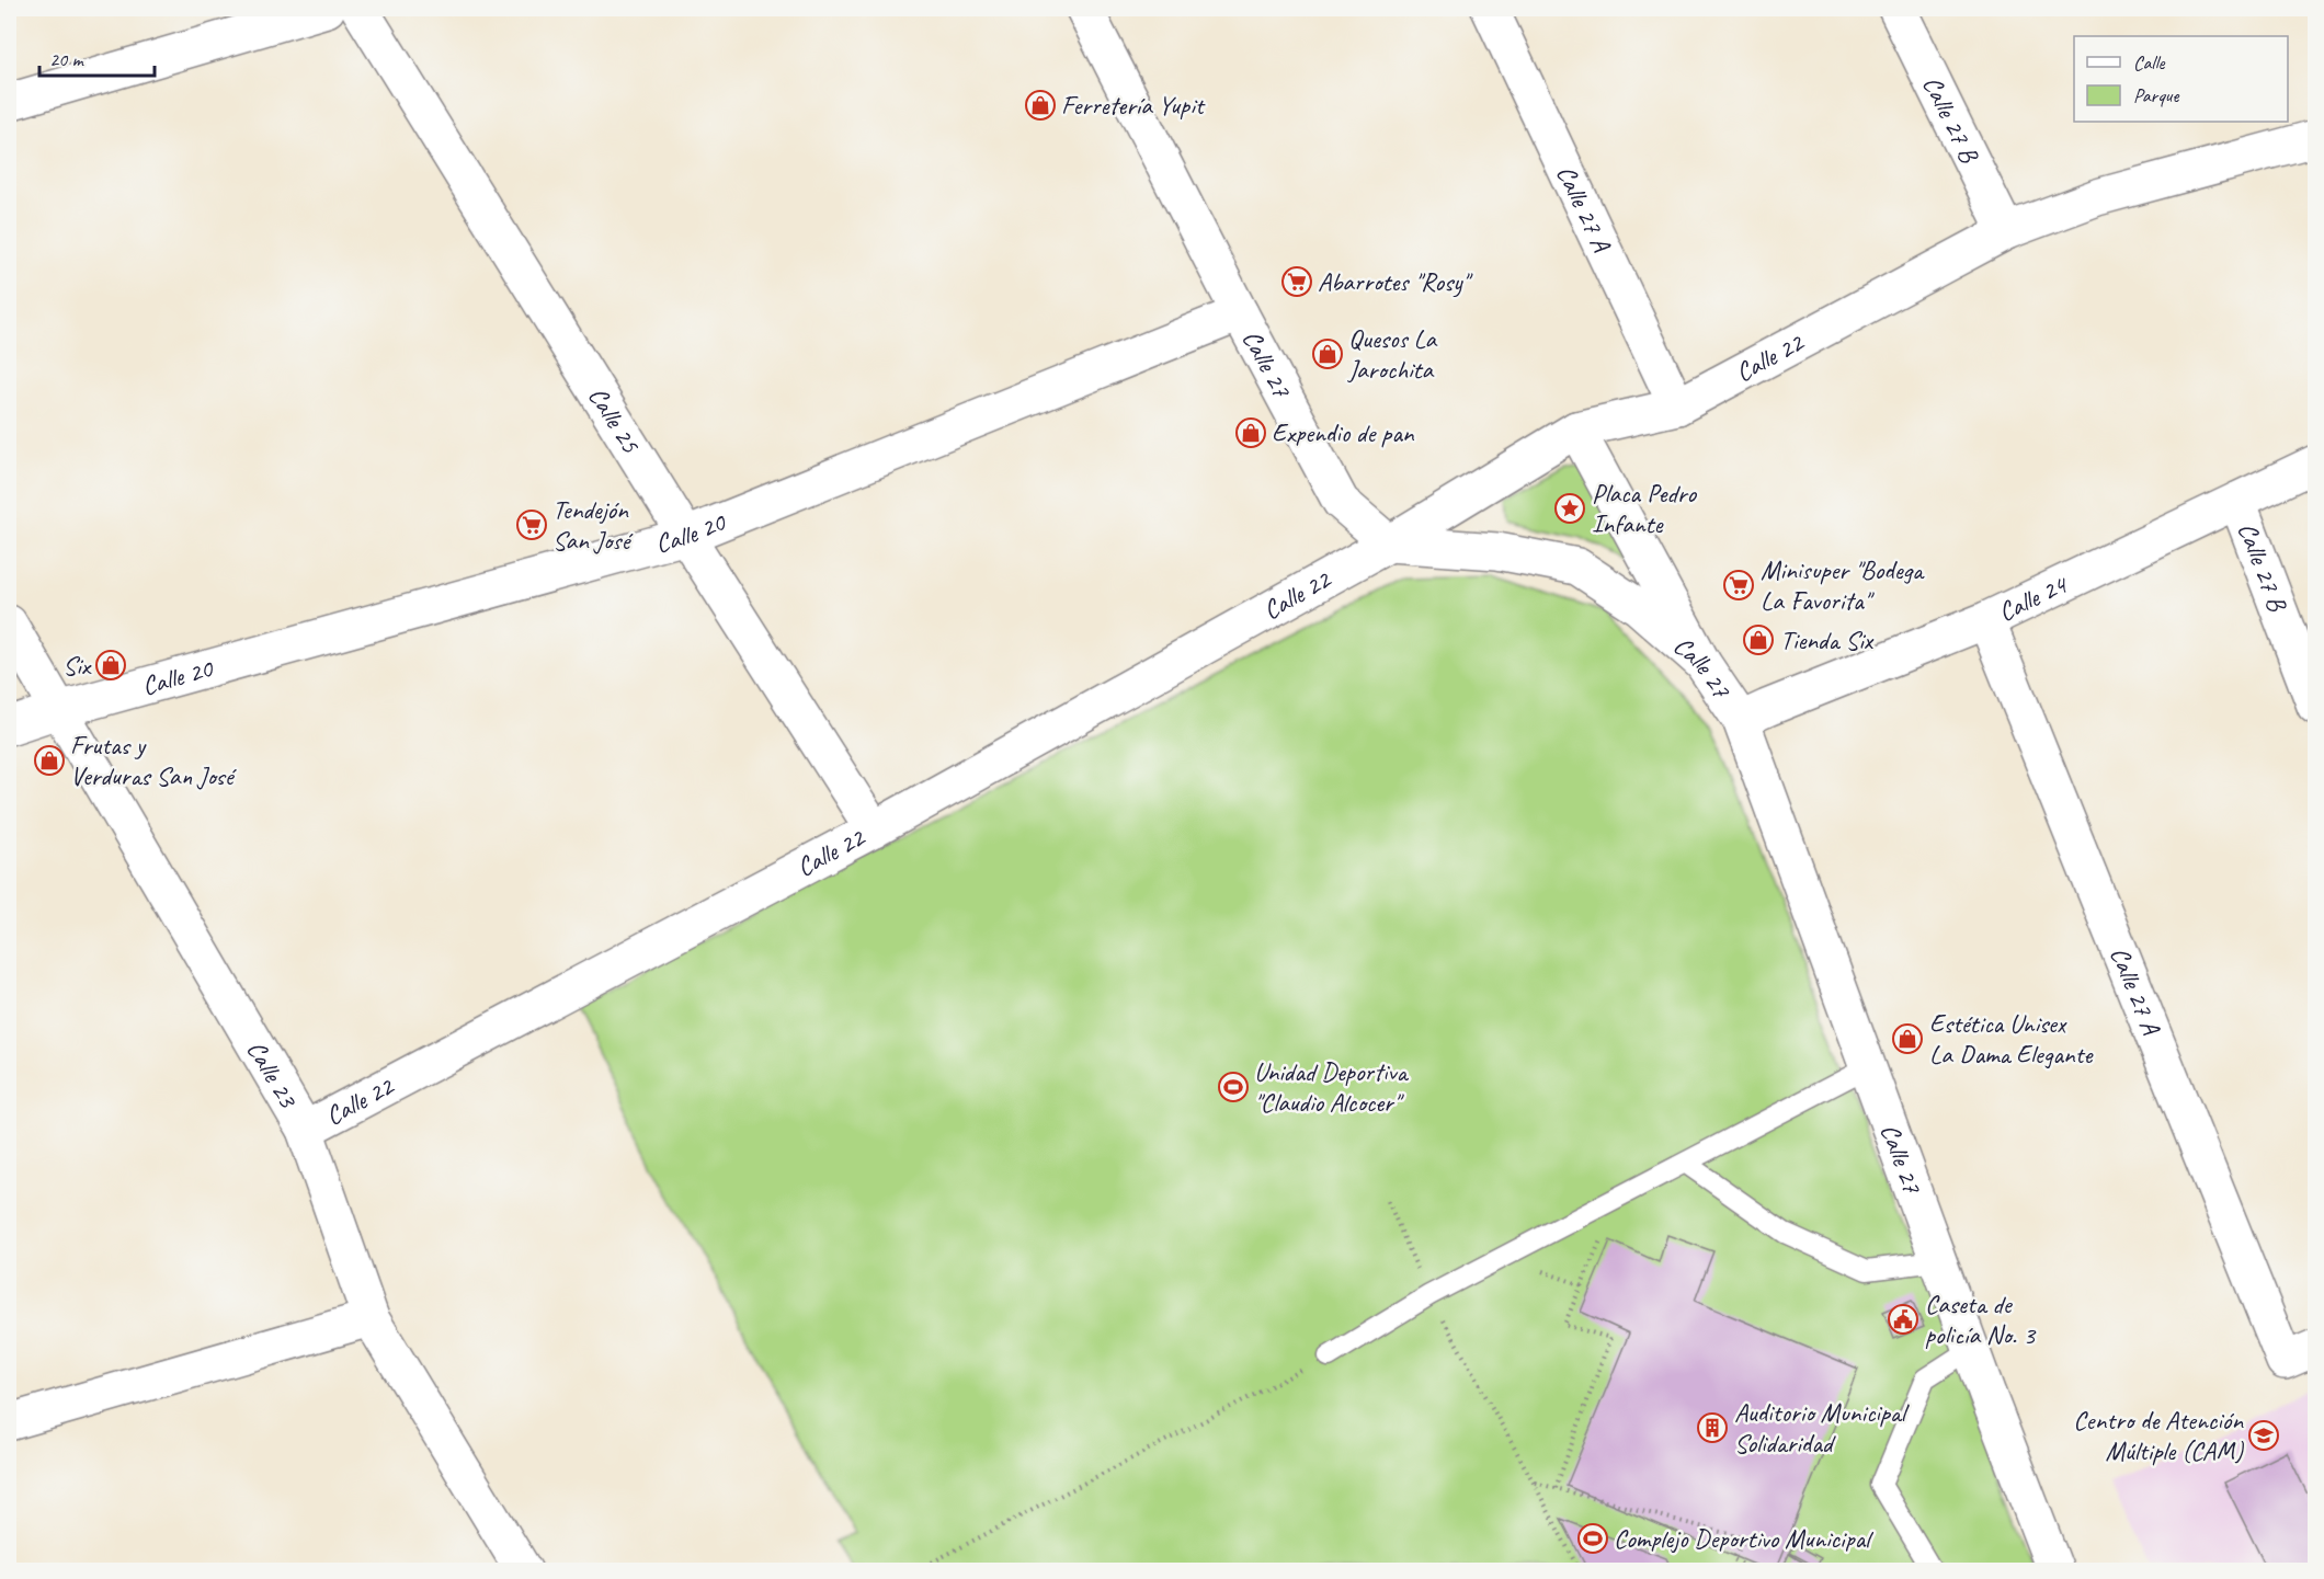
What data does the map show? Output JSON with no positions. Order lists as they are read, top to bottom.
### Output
{
  "streets": {
    "street": [
      "Calle 27 B",
      "Calle 27 A",
      "Calle 22",
      "Calle 27",
      "Calle 25",
      "Calle 20",
      "Calle 24",
      "Calle 23"
    ]
  },
  "crossings": [
    ["Calle 27 B", "Calle 22"],
    ["Calle 27 B", "Calle 24"],
    ["Calle 27 A", "Calle 22"],
    ["Calle 27 A", "Calle 24"],
    ["Calle 22", "Calle 27"],
    ["Calle 22", "Calle 25"],
    ["Calle 22", "Calle 23"],
    ["Calle 27", "Calle 20"],
    ["Calle 27", "Calle 24"],
    ["Calle 25", "Calle 20"],
    ["Calle 20", "Calle 23"]
  ],
  "places": {
    "shop": [
      "Ferretería Yupit",
      "Quesos La Jarochita",
      "Expendio de pan",
      "Tienda Six",
      "Six",
      "Frutas y Verduras San José",
      "Estética Unisex La Dama Elegante"
    ],
    "supermarket": ["Abarrotes \"Rosy\"", "Tendejón San José", "Minisuper \"Bodega La Favorita\""],
    "place": ["Placa Pedro Infante"],
    "sports": ["Unidad Deportiva \"Claudio Alcocer\"", "Complejo Deportivo Municipal"],
    "public building": ["Caseta de policía No. 3"],
    "building": ["Auditorio Municipal Solidaridad"],
    "school or university": ["Centro de Atención Múltiple (CAM)"]
  },
  "legend": ["Calle", "Parque"],
  "scale_bar": "20 m"
}
